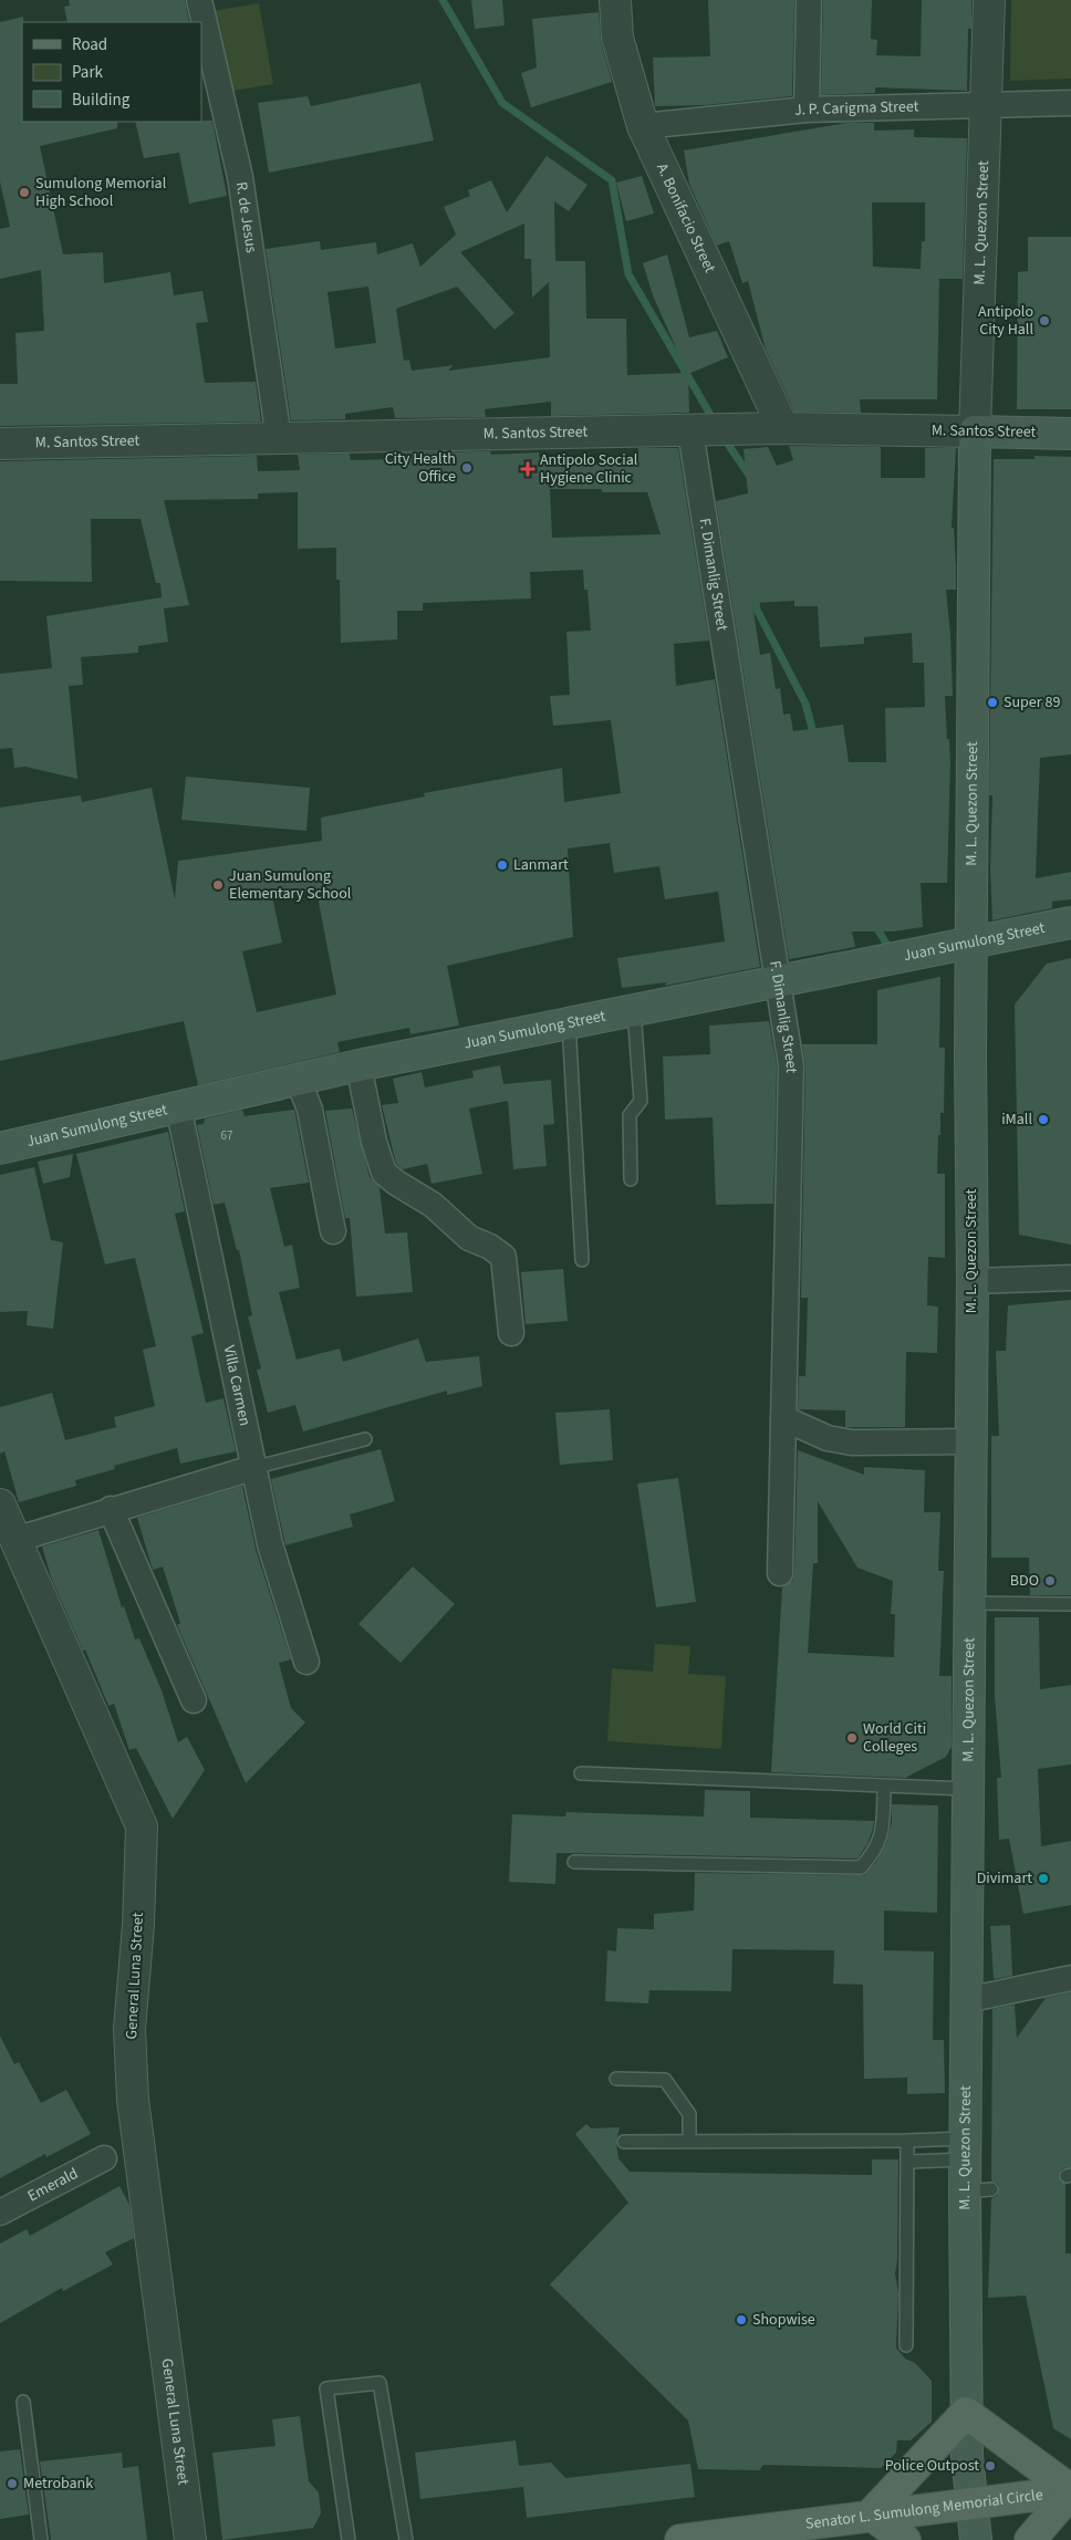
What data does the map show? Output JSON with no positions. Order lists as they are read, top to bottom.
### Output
{
  "streets": {
    "main road": [
      "M. L. Quezon Street",
      "M. Santos Street",
      "Juan Sumulong Street",
      "Senator L. Sumulong Memorial Circle"
    ],
    "street": [
      "J. P. Carigma Street",
      "R. de Jesus",
      "A. Bonifacio Street",
      "F. Dimanlig Street",
      "Villa Carmen",
      "General Luna Street",
      "Emerald"
    ]
  },
  "crossings": [
    ["J. P. Carigma Street", "A. Bonifacio Street"],
    ["J. P. Carigma Street", "M. L. Quezon Street"],
    ["R. de Jesus", "M. Santos Street"],
    ["A. Bonifacio Street", "M. Santos Street"],
    ["M. L. Quezon Street", "M. Santos Street"],
    ["M. L. Quezon Street", "Juan Sumulong Street"],
    ["M. L. Quezon Street", "Senator L. Sumulong Memorial Circle"],
    ["M. Santos Street", "F. Dimanlig Street"],
    ["F. Dimanlig Street", "Juan Sumulong Street"],
    ["Juan Sumulong Street", "Villa Carmen"]
  ],
  "places": {
    "other": [
      "Sumulong Memorial High School",
      "Antipolo City Hall",
      "City Health Office",
      "Super 89",
      "Lanmart",
      "Juan Sumulong Elementary School",
      "iMall",
      "BDO",
      "World Citi Colleges",
      "Divimart",
      "Shopwise",
      "Police Outpost",
      "Metrobank"
    ],
    "health": ["Antipolo Social Hygiene Clinic"]
  },
  "house_numbers": ["67"],
  "legend": ["Road", "Park", "Building"]
}
